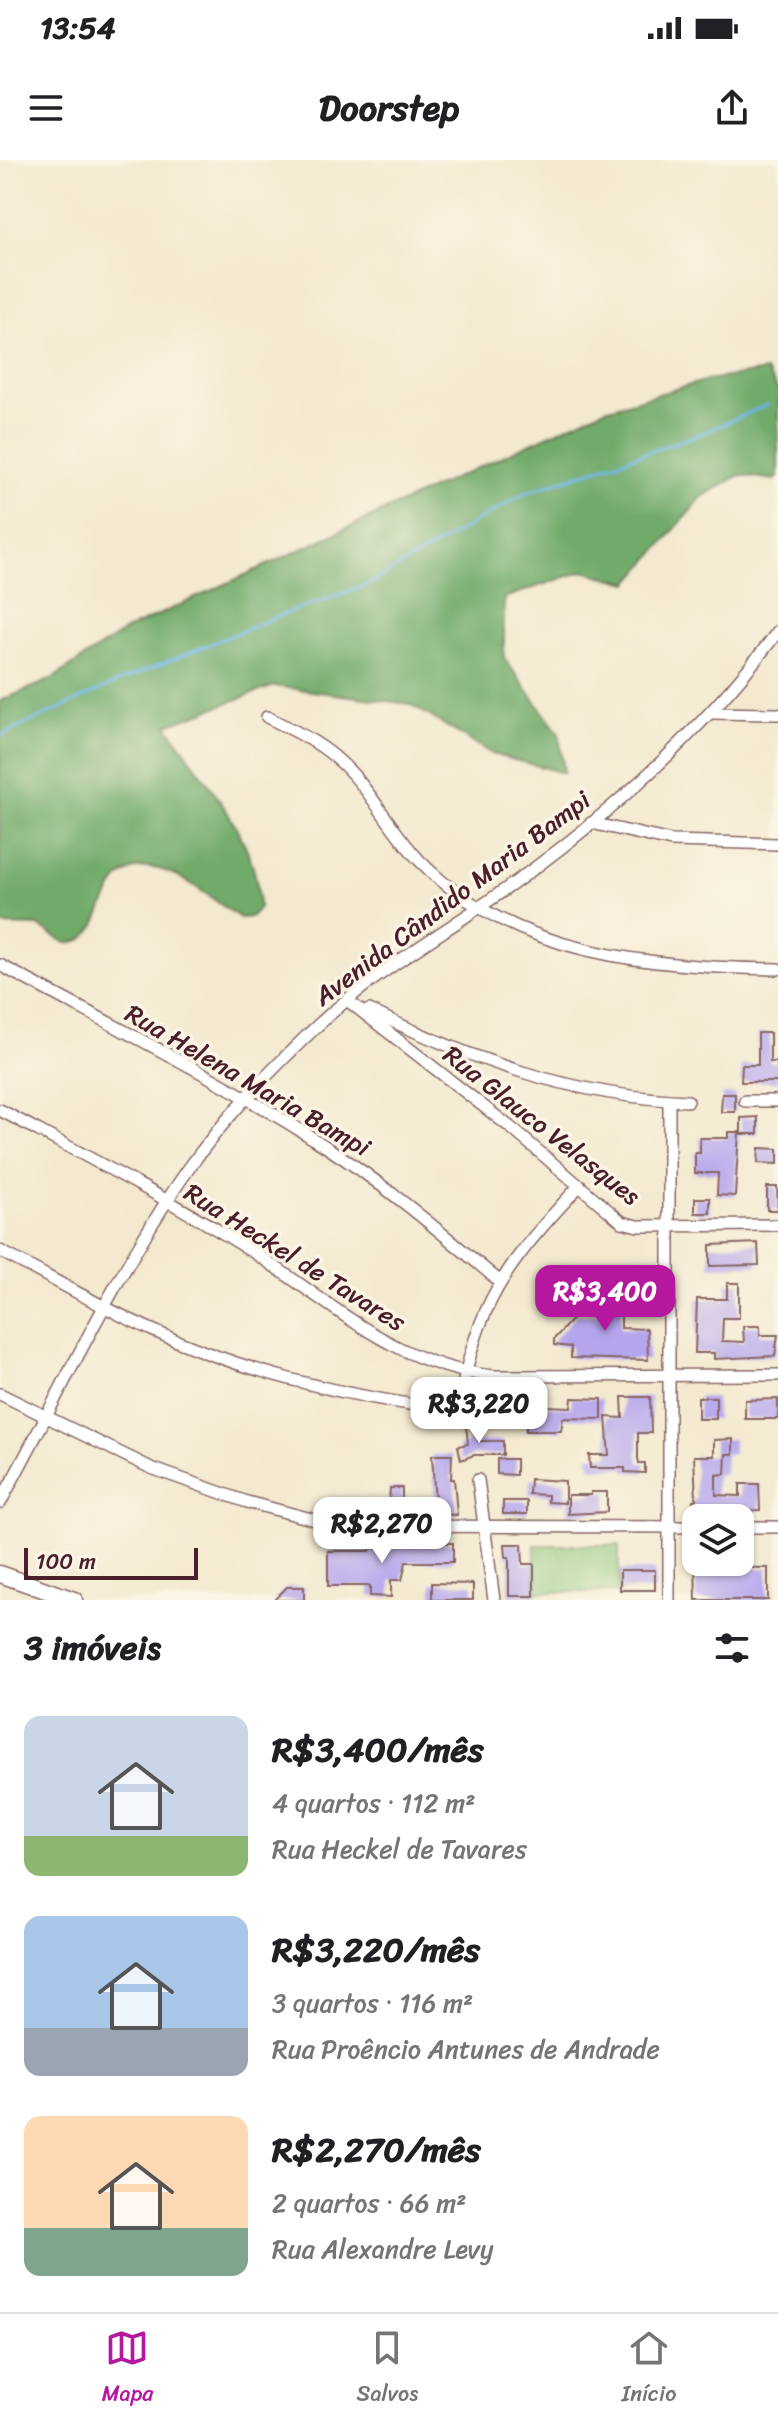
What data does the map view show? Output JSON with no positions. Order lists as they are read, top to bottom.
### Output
{
  "streets": {
    "street": [
      "Avenida Cândido Maria Bampi",
      "Rua Helena Maria Bampi",
      "Rua Glauco Velasques",
      "Rua Heckel de Tavares"
    ]
  },
  "crossings": [
    ["Avenida Cândido Maria Bampi", "Rua Helena Maria Bampi"],
    ["Avenida Cândido Maria Bampi", "Rua Glauco Velasques"],
    ["Avenida Cândido Maria Bampi", "Rua Heckel de Tavares"]
  ],
  "scale_bar": "100 m",
  "page": {
    "status": "13:54",
    "header": "Doorstep",
    "price": ["R$3,400", "R$3,220", "R$2,270"],
    "scale": "100 m",
    "heading": "3 imóveis",
    "list": [
      {
        "name": "R$3,400/mês",
        "note": "4 quartos · 112 m² · Rua Heckel de Tavares"
      },
      {
        "name": "R$3,220/mês",
        "note": "3 quartos · 116 m² · Rua Proêncio Antunes de Andrade"
      },
      {
        "name": "R$2,270/mês",
        "note": "2 quartos · 66 m² · Rua Alexandre Levy"
      }
    ],
    "tabs": ["Mapa", "Salvos", "Início"]
  }
}
